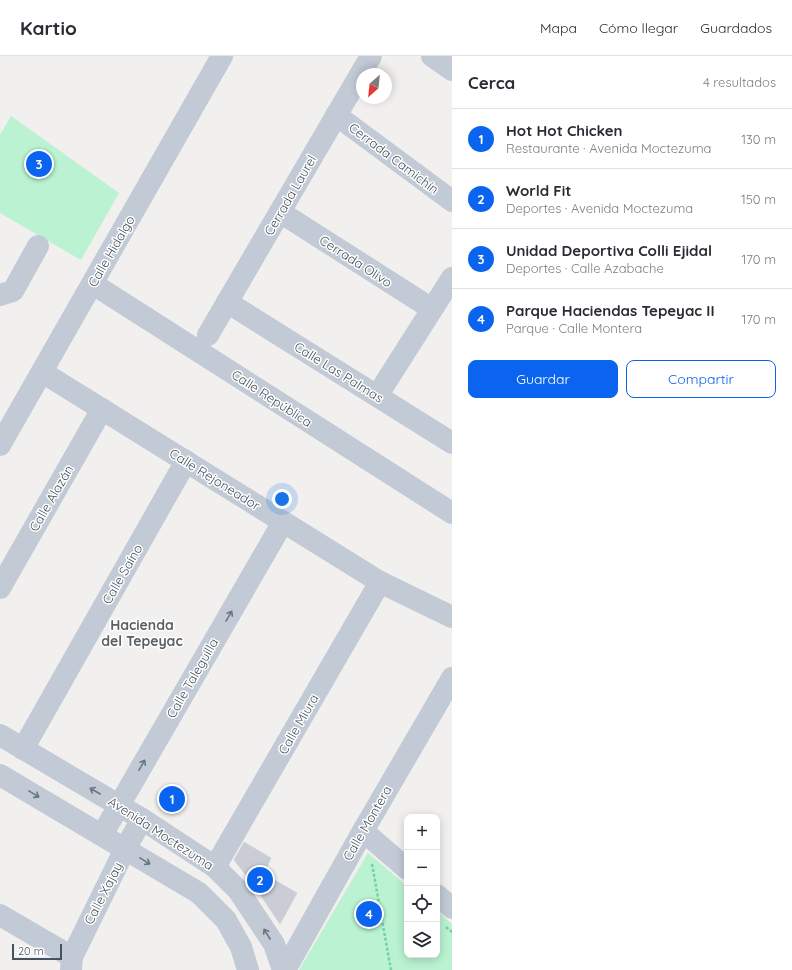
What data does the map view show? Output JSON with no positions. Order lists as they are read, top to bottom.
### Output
{
  "streets": {
    "street": [
      "Cerrada Camichín",
      "Cerrada Laurel",
      "Calle Hidalgo",
      "Cerrada Olivo",
      "Calle Las Palmas",
      "Calle República",
      "Calle Rejoneador",
      "Calle Alazán",
      "Calle Saíno",
      "Calle Taleguilla",
      "Calle Miura",
      "Calle Montera",
      "Avenida Moctezuma",
      "Calle Xajay"
    ]
  },
  "crossings": [
    ["Cerrada Camichín", "Cerrada Laurel"],
    ["Cerrada Laurel", "Cerrada Olivo"],
    ["Cerrada Laurel", "Calle Las Palmas"],
    ["Calle Hidalgo", "Calle República"],
    ["Calle Hidalgo", "Calle Rejoneador"],
    ["Calle Rejoneador", "Calle Alazán"],
    ["Calle Rejoneador", "Calle Saíno"],
    ["Calle Rejoneador", "Calle Taleguilla"],
    ["Calle Rejoneador", "Calle Miura"],
    ["Calle Saíno", "Avenida Moctezuma"],
    ["Calle Taleguilla", "Avenida Moctezuma"],
    ["Calle Miura", "Avenida Moctezuma"],
    ["Calle Montera", "Avenida Moctezuma"],
    ["Avenida Moctezuma", "Calle Xajay"]
  ],
  "one_way": ["Calle Taleguilla"],
  "districts": ["Hacienda del Tepeyac"],
  "scale_bar": "20 m",
  "north": "bottom left",
  "page": {
    "header": "Kartio",
    "nav": ["Mapa", "Cómo llegar", "Guardados"],
    "heading": ["Cerca", "4 resultados"],
    "list": [
      {
        "mark": "1",
        "name": "Hot Hot Chicken",
        "note": "Restaurante · Avenida Moctezuma",
        "value": "130 m"
      },
      {
        "mark": "2",
        "name": "World Fit",
        "note": "Deportes · Avenida Moctezuma",
        "value": "150 m"
      },
      {
        "mark": "3",
        "name": "Unidad Deportiva Colli Ejidal",
        "note": "Deportes · Calle Azabache",
        "value": "170 m"
      },
      {
        "mark": "4",
        "name": "Parque Haciendas Tepeyac II",
        "note": "Parque · Calle Montera",
        "value": "170 m"
      }
    ],
    "pins": [
      "3",
      "1",
      "2",
      "4"
    ],
    "buttons": ["Guardar", "Compartir"],
    "map_buttons": ["+", "−"],
    "scale": "20 m"
  }
}
